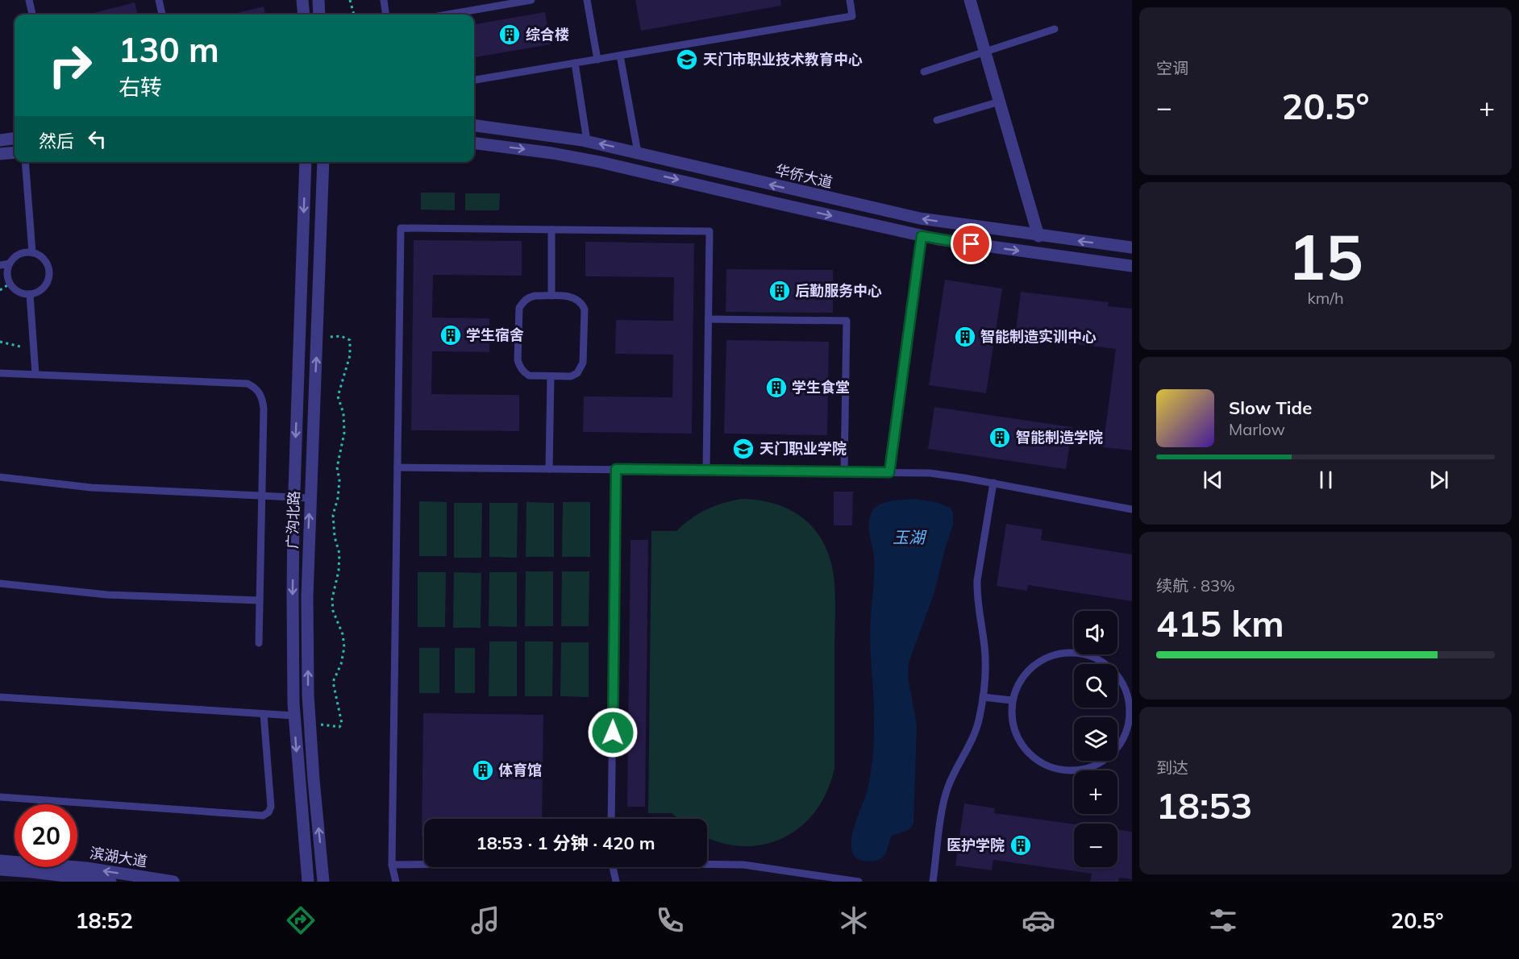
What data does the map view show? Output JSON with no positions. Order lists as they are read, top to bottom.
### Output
{
  "streets": {
    "street": ["华侨大道", "广沟北路", "滨湖大道"]
  },
  "water": ["玉湖"],
  "places": {
    "building": [
      "综合楼",
      "后勤服务中心",
      "学生宿舍",
      "智能制造实训中心",
      "学生食堂",
      "智能制造学院",
      "体育馆",
      "医护学院"
    ],
    "school or university": ["天门市职业技术教育中心", "天门职业学院"]
  },
  "page": {
    "tile": [
      "空调",
      ["15", "km/h"],
      ["续航 · 83%", "415 km"],
      ["到达", "18:53"]
    ],
    "turn": ["130 m", "右转"],
    "heat": ["−", "20.5°", "+"],
    "then": "然后",
    "song": ["Slow Tide", "Marlow"],
    "map_buttons": ["+", "−"],
    "limit": "20",
    "trip": "18:53 · 1 分钟 · 420 m",
    "tabs": ["18:52", "20.5°"]
  }
}
